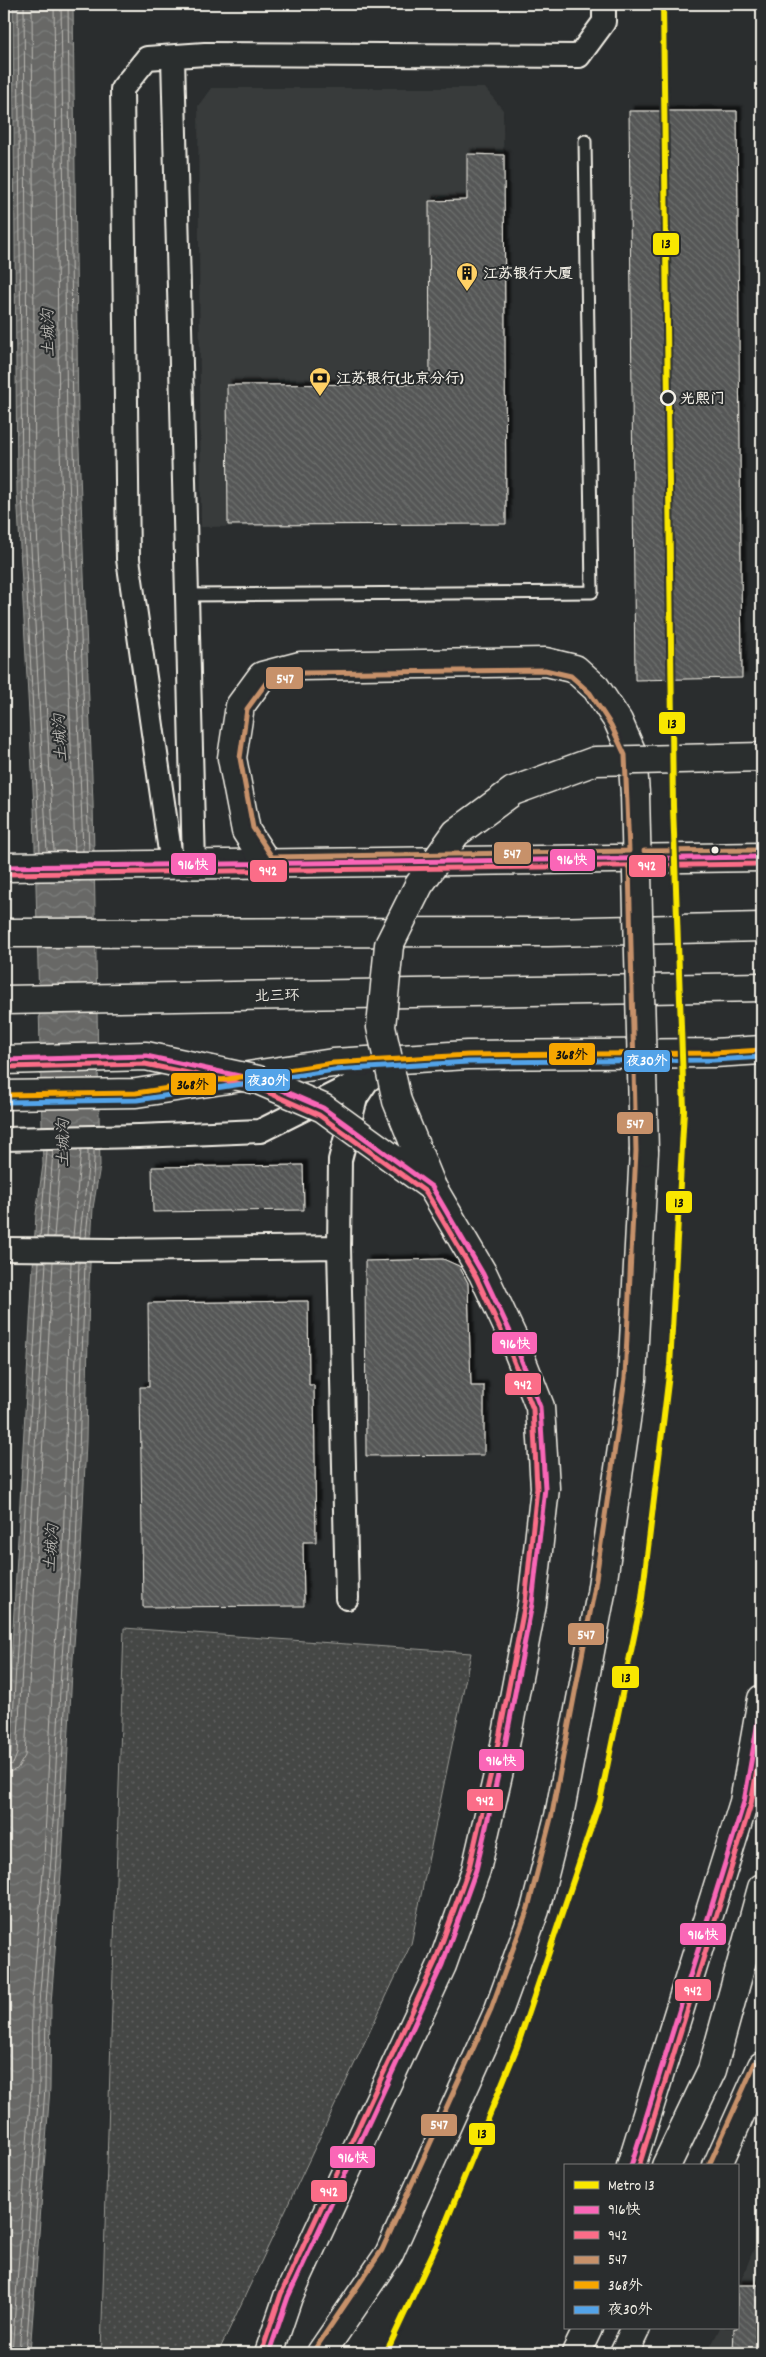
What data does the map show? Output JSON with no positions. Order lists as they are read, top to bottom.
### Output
{
  "streets": {
    "main road": ["北三环"]
  },
  "water": ["土城沟"],
  "places": {
    "building": ["江苏银行大厦"],
    "bank": ["江苏银行(北京分行)"],
    "other": ["光熙门"]
  },
  "lines": [
    "metro line 13",
    "transit line 547",
    "transit line 916快",
    "transit line 942",
    "transit line 368外",
    "transit line 夜30外"
  ],
  "legend": [
    "Metro 13",
    "916快",
    "942",
    "547",
    "368外",
    "夜30外"
  ]
}
